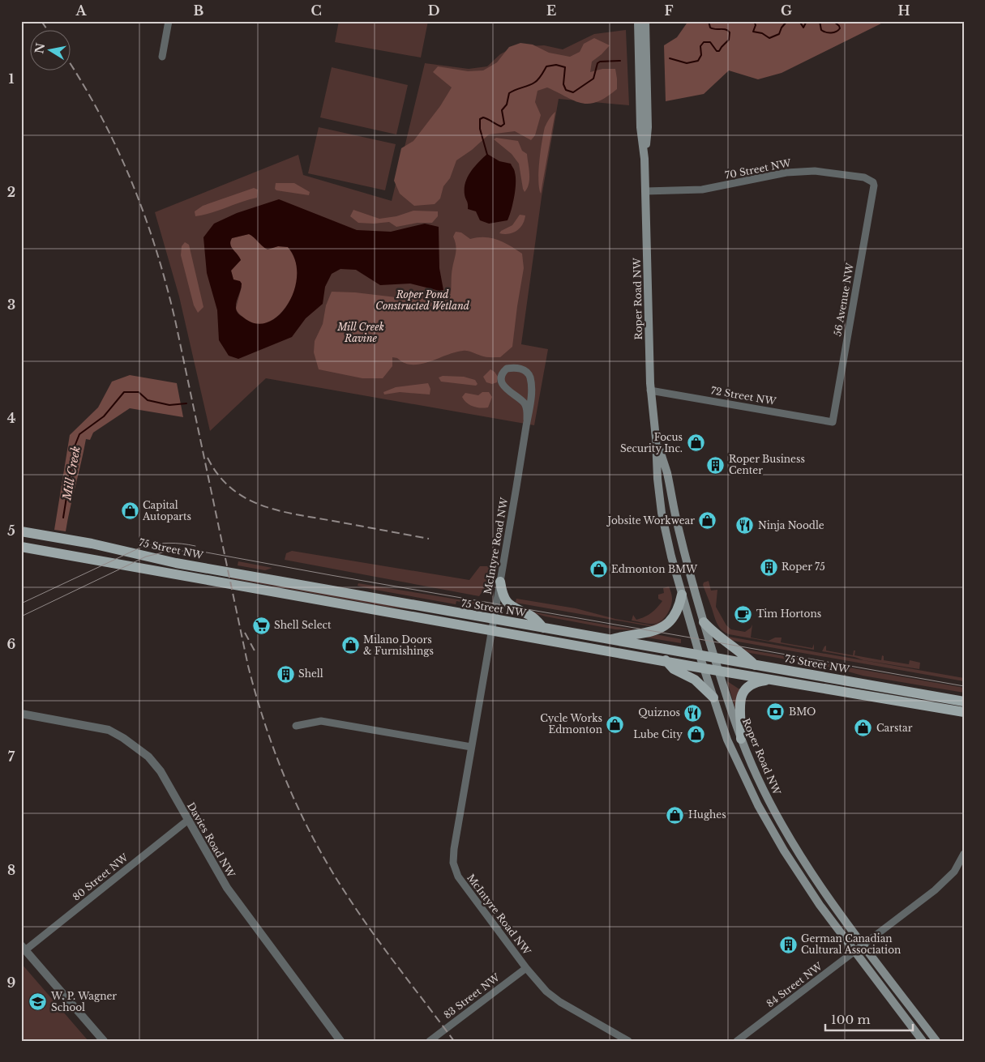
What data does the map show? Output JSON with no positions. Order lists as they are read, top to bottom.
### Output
{
  "streets": {
    "main road": ["Roper Road NW", "75 Street NW"],
    "street": [
      "70 Street NW",
      "56 Avenue NW",
      "72 Street NW",
      "McIntyre Road NW",
      "Davies Road NW",
      "80 Street NW",
      "84 Street NW",
      "83 Street NW"
    ]
  },
  "crossings": [
    ["70 Street NW", "Roper Road NW"],
    ["70 Street NW", "56 Avenue NW"],
    ["Roper Road NW", "72 Street NW"],
    ["Roper Road NW", "75 Street NW"],
    ["Roper Road NW", "84 Street NW"],
    ["56 Avenue NW", "72 Street NW"],
    ["McIntyre Road NW", "75 Street NW"],
    ["McIntyre Road NW", "83 Street NW"],
    ["Davies Road NW", "80 Street NW"]
  ],
  "water": ["Mill Creek"],
  "parks": ["Roper Pond Constructed Wetland", "Mill Creek Ravine"],
  "places": {
    "shop": [
      "Focus Security Inc.",
      "Capital Autoparts",
      "Jobsite Workwear",
      "Edmonton BMW",
      "Milano Doors & Furnishings",
      "Cycle Works Edmonton",
      "Carstar",
      "Lube City",
      "Hughes"
    ],
    "building": [
      "Roper Business Center",
      "Roper 75",
      "Shell",
      "German Canadian Cultural Association"
    ],
    "restaurant": ["Ninja Noodle", "Quiznos"],
    "cafe": ["Tim Hortons"],
    "supermarket": ["Shell Select"],
    "bank": ["BMO"],
    "school or university": ["W. P. Wagner School"]
  },
  "scale_bar": "100 m",
  "north": "left",
  "grid": {
    "columns": [
      "A",
      "B",
      "C",
      "D",
      "E",
      "F",
      "G",
      "H"
    ],
    "rows": [
      "1",
      "2",
      "3",
      "4",
      "5",
      "6",
      "7",
      "8",
      "9"
    ]
  }
}
